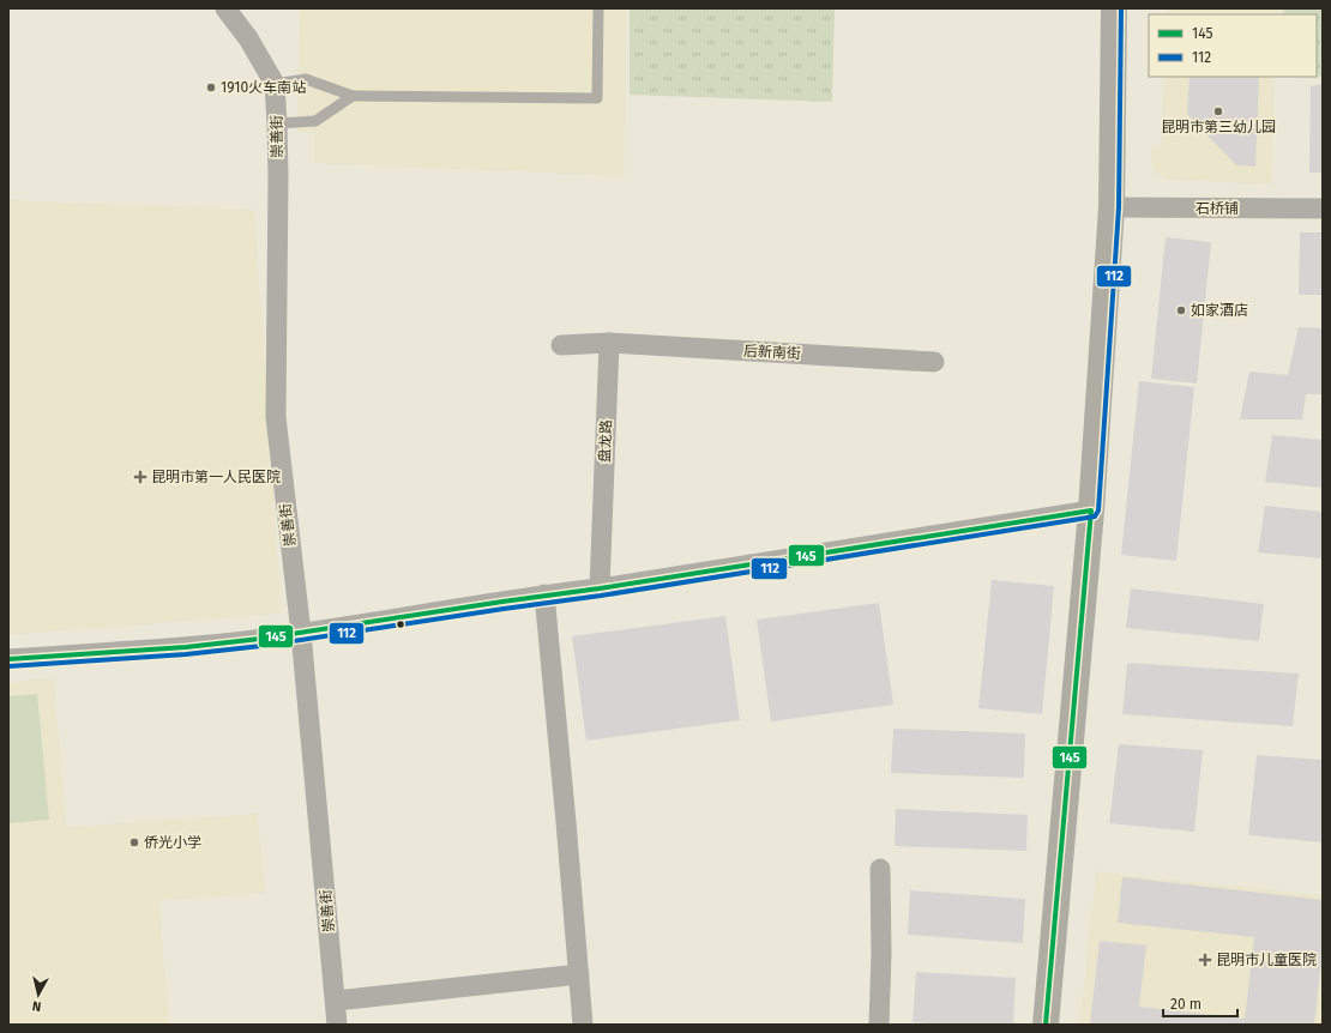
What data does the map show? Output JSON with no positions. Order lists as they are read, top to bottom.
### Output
{
  "streets": {
    "street": [
      "崇善街",
      "石桥铺",
      "后新南街",
      "盘龙路"
    ]
  },
  "crossings": [
    ["后新南街", "盘龙路"]
  ],
  "places": {
    "other": [
      "1910火车南站",
      "昆明市第三幼儿园",
      "如家酒店",
      "侨光小学"
    ],
    "health": ["昆明市第一人民医院", "昆明市儿童医院"]
  },
  "lines": ["transit line 112", "transit line 145"],
  "legend": ["145", "112"],
  "scale_bar": "20 m",
  "north": "bottom"
}
